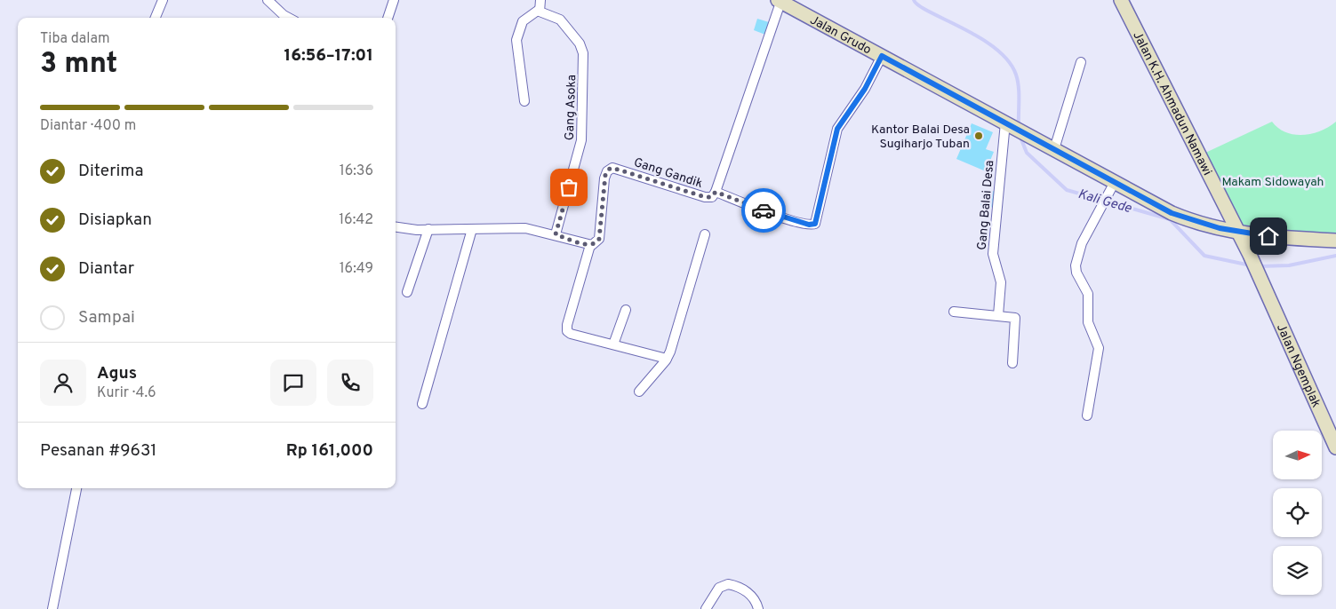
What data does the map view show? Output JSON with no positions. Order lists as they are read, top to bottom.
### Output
{
  "streets": {
    "street": [
      "Jalan Grudo",
      "Jalan K.H. Ahmadun Namawi",
      "Gang Asoka",
      "Gang Gandik",
      "Gang Balai Desa",
      "Jalan Ngemplak"
    ]
  },
  "crossings": [
    ["Jalan Grudo", "Jalan K.H. Ahmadun Namawi"],
    ["Jalan Grudo", "Gang Gandik"],
    ["Jalan Grudo", "Gang Balai Desa"],
    ["Jalan K.H. Ahmadun Namawi", "Jalan Ngemplak"]
  ],
  "water": ["Kali Gede"],
  "parks": ["Makam Sidowayah"],
  "places": ["Kantor Balai Desa Sugiharjo Tuban"],
  "north": "right",
  "page": {
    "heading": ["3 mnt", "Tiba dalam", "16:56–17:01"],
    "panel": [
      "Agus",
      "Kurir · 4.6",
      "Pesanan #9631",
      "Rp 161,000"
    ],
    "bar": "Diantar · 400 m",
    "list": [
      ["Diterima", "16:36"],
      ["Disiapkan", "16:42"],
      ["Diantar", "16:49"],
      "Sampai"
    ]
  }
}
